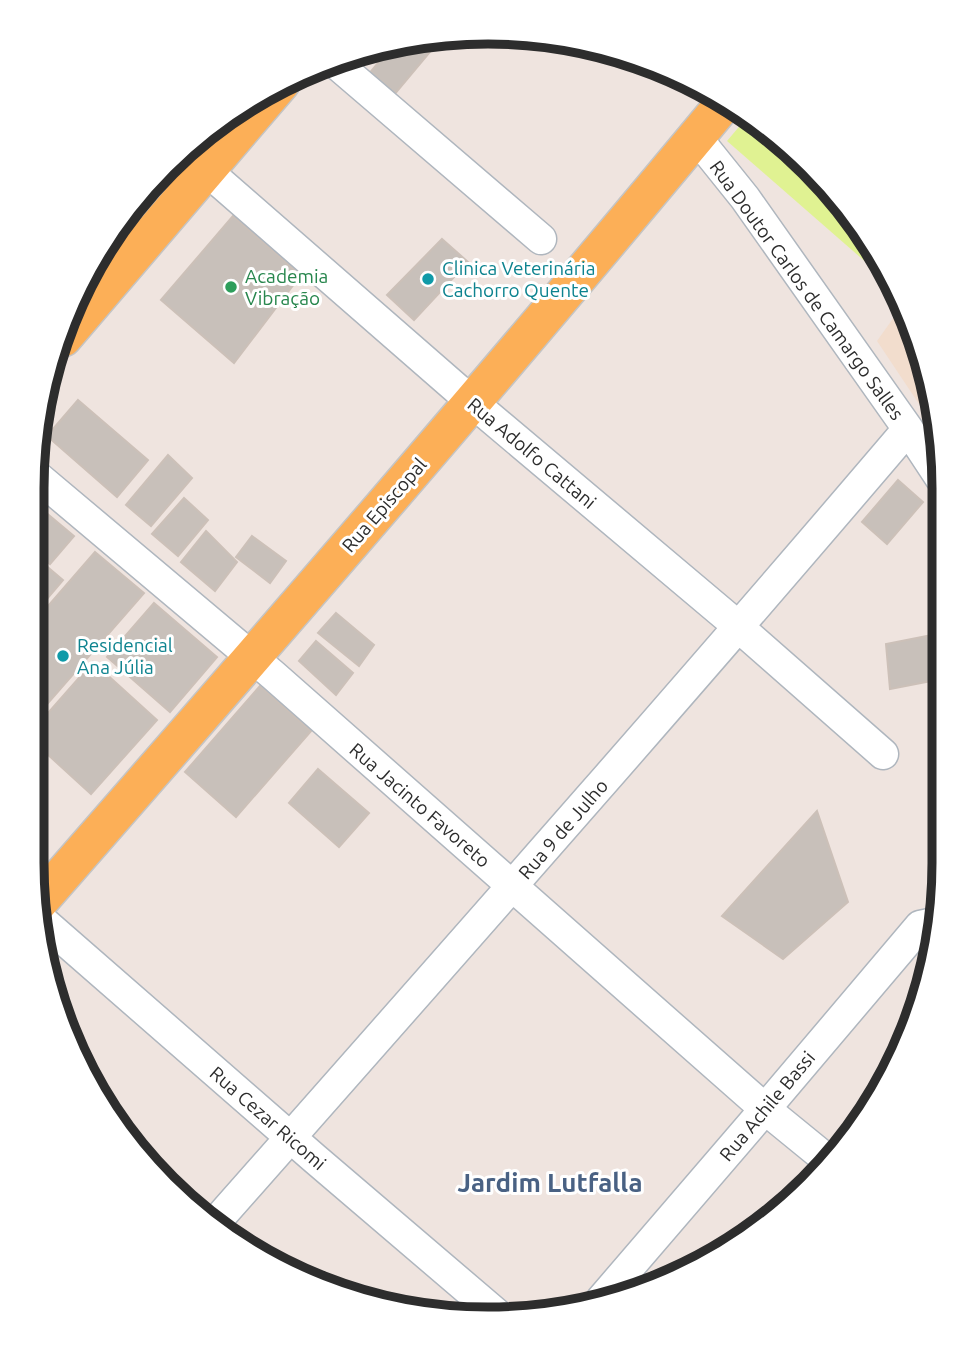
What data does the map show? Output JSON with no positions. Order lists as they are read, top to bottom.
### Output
{
  "streets": {
    "main road": ["Rua Episcopal"],
    "street": [
      "Rua Doutor Carlos de Camargo Salles",
      "Rua Adolfo Cattani",
      "Rua Jacinto Favoreto",
      "Rua 9 de Julho",
      "Rua Achile Bassi",
      "Rua Cezar Ricomi"
    ]
  },
  "crossings": [
    ["Rua Doutor Carlos de Camargo Salles", "Rua Episcopal"],
    ["Rua Doutor Carlos de Camargo Salles", "Rua 9 de Julho"],
    ["Rua Adolfo Cattani", "Rua Episcopal"],
    ["Rua Adolfo Cattani", "Rua 9 de Julho"],
    ["Rua Episcopal", "Rua Jacinto Favoreto"],
    ["Rua Jacinto Favoreto", "Rua 9 de Julho"],
    ["Rua Jacinto Favoreto", "Rua Achile Bassi"],
    ["Rua 9 de Julho", "Rua Cezar Ricomi"]
  ],
  "districts": ["Jardim Lutfalla"],
  "places": ["Clinica Veterinária Cachorro Quente", "Academia Vibração", "Residencial Ana Júlia"]
}
